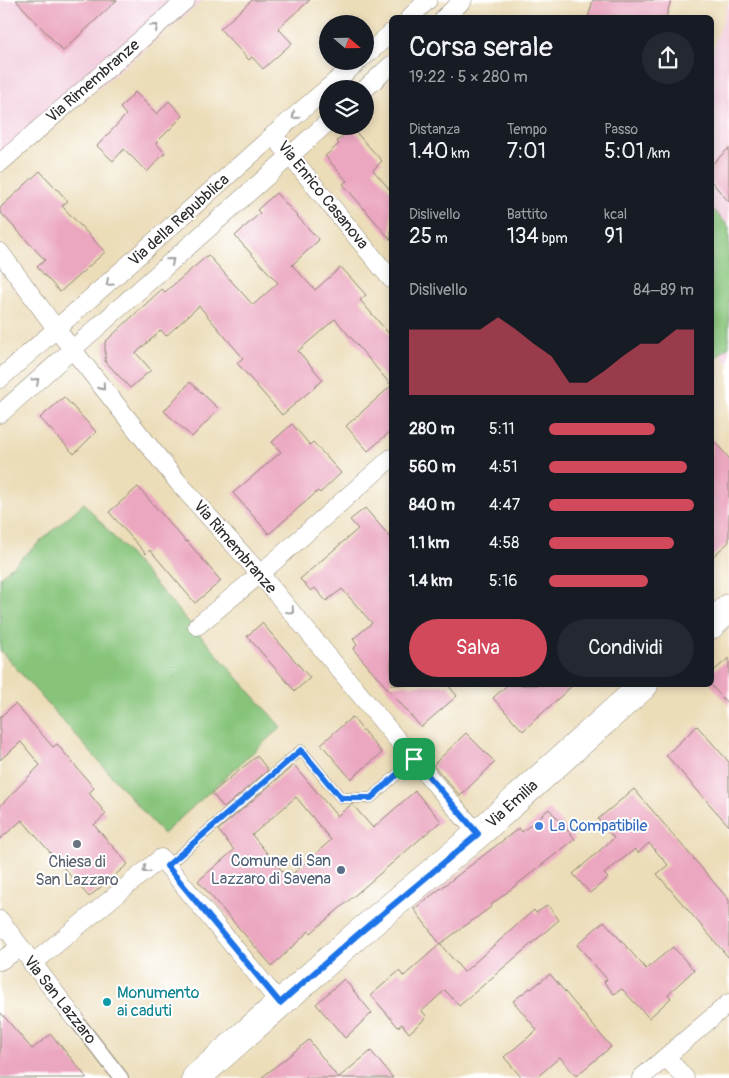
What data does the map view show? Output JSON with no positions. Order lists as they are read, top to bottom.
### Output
{
  "streets": {
    "main road": ["Via Emilia"],
    "street": [
      "Via Rimembranze",
      "Via Enrico Casanova",
      "Via della Repubblica",
      "Via San Lazzaro"
    ]
  },
  "crossings": [
    ["Via Rimembranze", "Via della Repubblica"],
    ["Via Rimembranze", "Via Emilia"],
    ["Via Enrico Casanova", "Via della Repubblica"]
  ],
  "places": [
    "La Compatibile",
    "Chiesa di San Lazzaro",
    "Comune di San Lazzaro di Savena",
    "Monumento ai caduti"
  ],
  "north": "right",
  "page": {
    "heading": ["Corsa serale", "19:22 · 5 × 280 m"],
    "stats": [
      ["Distanza", "1.40 km"],
      ["Tempo", "7:01"],
      ["Passo", "5:01 /km"],
      ["Dislivello", "25 m"],
      ["Battito", "134 bpm"],
      ["kcal", "91"]
    ],
    "chart": ["Dislivello", "84–89 m"],
    "list": [
      {
        "name": "280 m",
        "note": "5:11"
      },
      {
        "name": "560 m",
        "note": "4:51"
      },
      {
        "name": "840 m",
        "note": "4:47"
      },
      {
        "name": "1.1 km",
        "note": "4:58"
      },
      {
        "name": "1.4 km",
        "note": "5:16"
      }
    ],
    "buttons": ["Salva", "Condividi"]
  }
}
